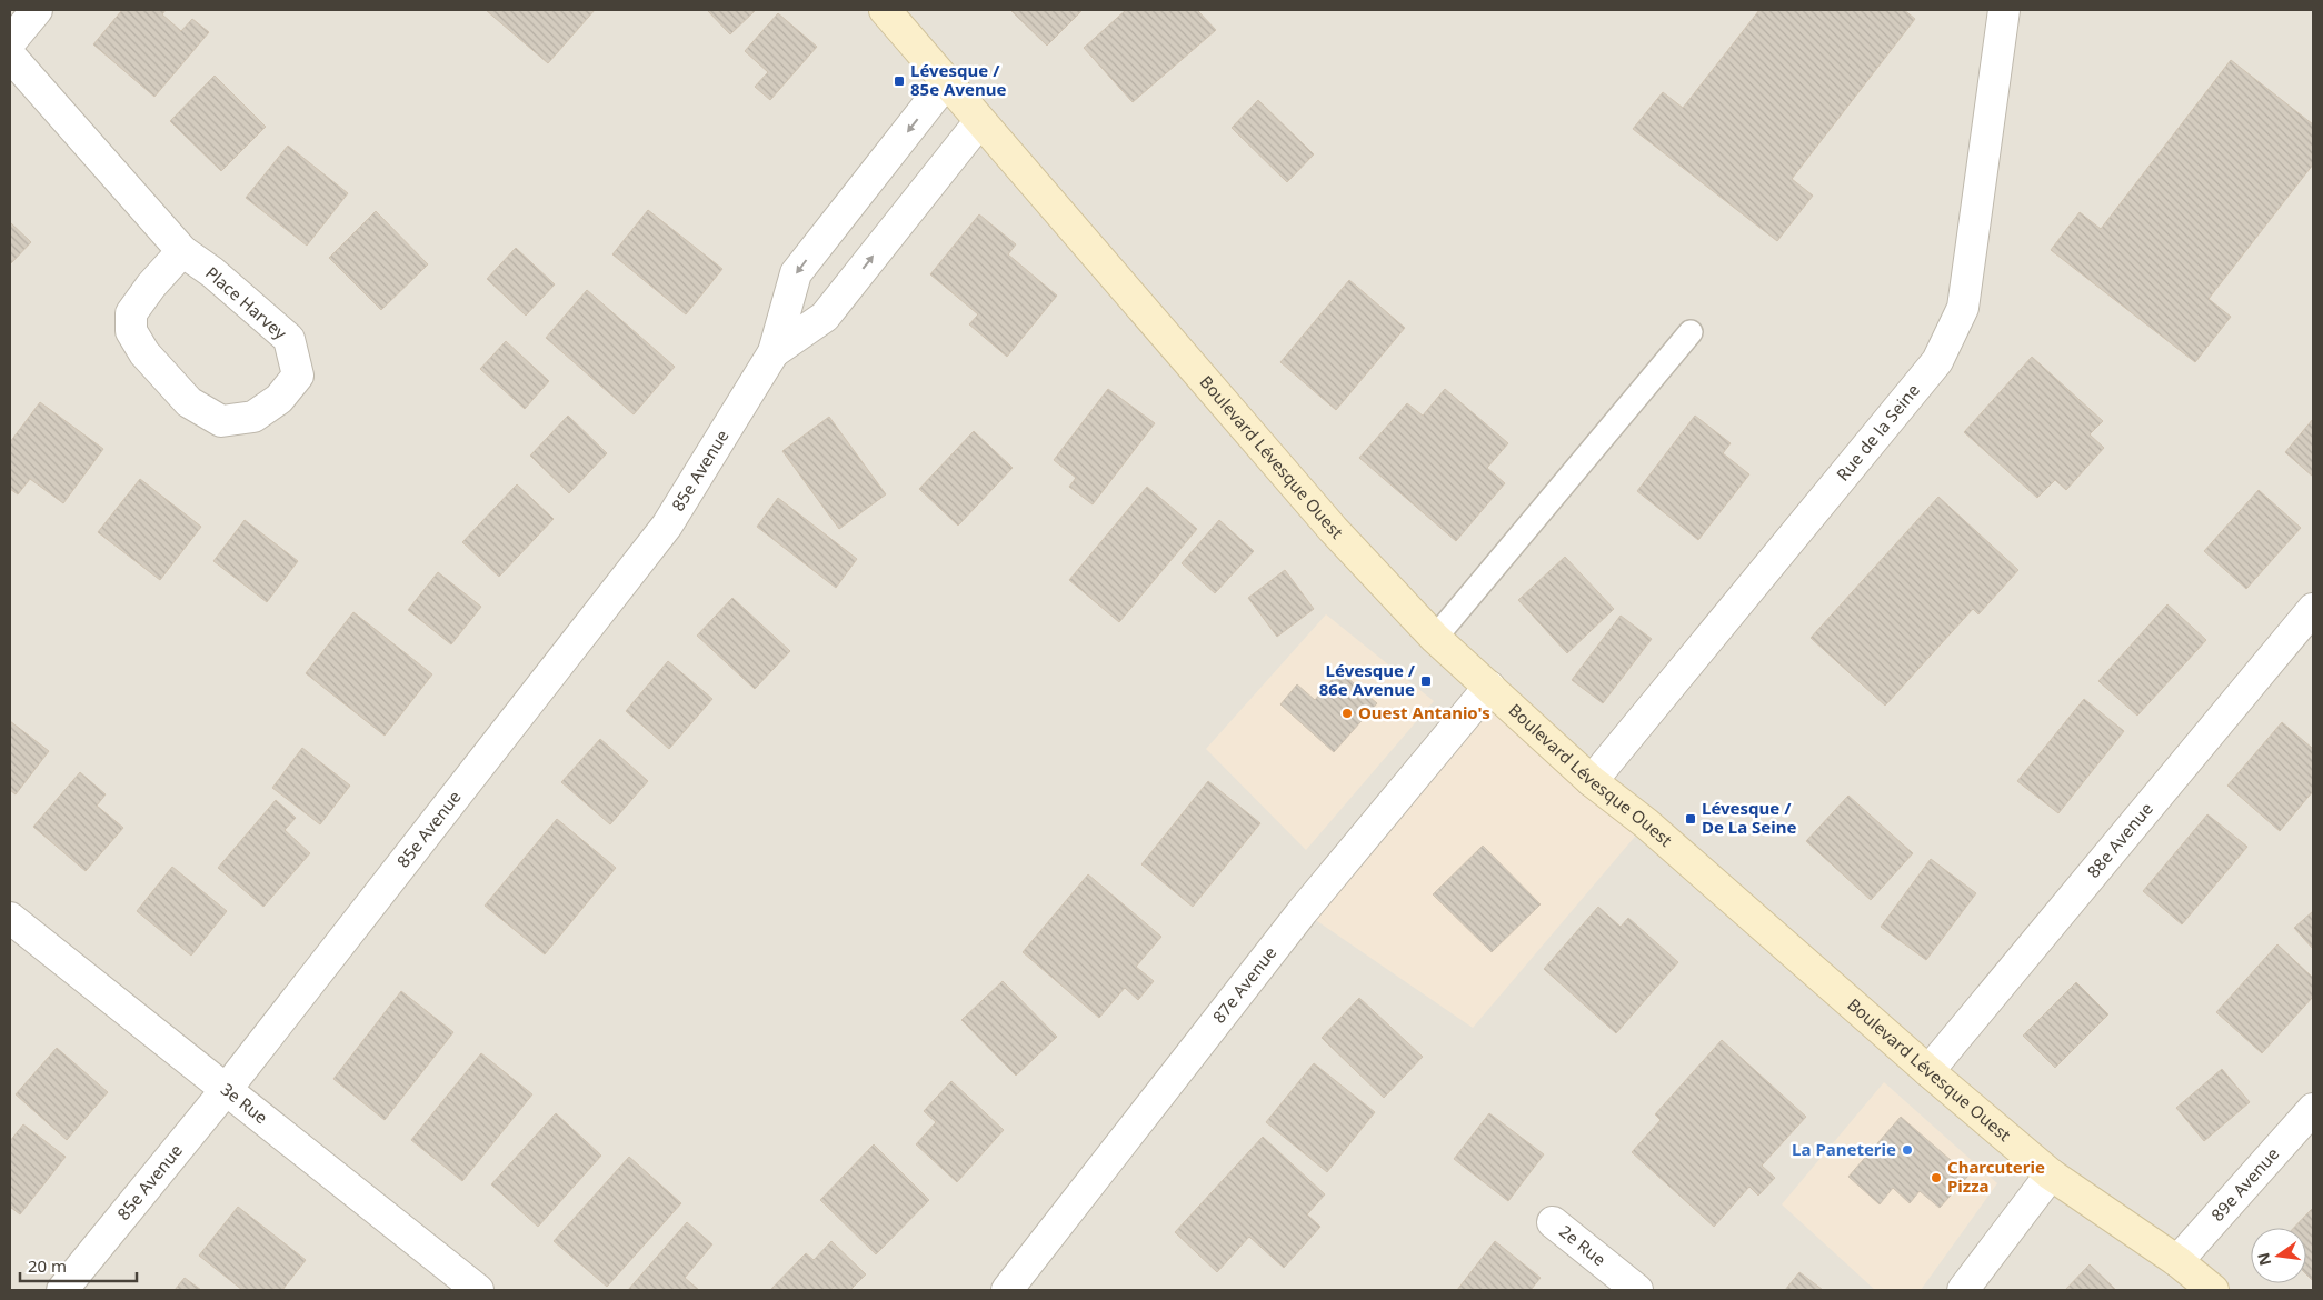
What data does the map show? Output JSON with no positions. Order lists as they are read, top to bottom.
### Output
{
  "streets": {
    "street": [
      "Place Harvey",
      "Rue de la Seine",
      "Boulevard Lévesque Ouest",
      "85e Avenue",
      "88e Avenue",
      "87e Avenue",
      "3e Rue",
      "89e Avenue",
      "2e Rue"
    ]
  },
  "crossings": [
    ["Rue de la Seine", "Boulevard Lévesque Ouest"],
    ["Boulevard Lévesque Ouest", "85e Avenue"],
    ["Boulevard Lévesque Ouest", "88e Avenue"],
    ["Boulevard Lévesque Ouest", "87e Avenue"],
    ["Boulevard Lévesque Ouest", "89e Avenue"],
    ["85e Avenue", "3e Rue"]
  ],
  "places": {
    "transit": ["Lévesque / 85e Avenue", "Lévesque / 86e Avenue", "Lévesque / De La Seine"],
    "other": ["Ouest Antanio's", "La Paneterie", "Charcuterie Pizza"]
  },
  "scale_bar": "20 m",
  "north": "left"
}
